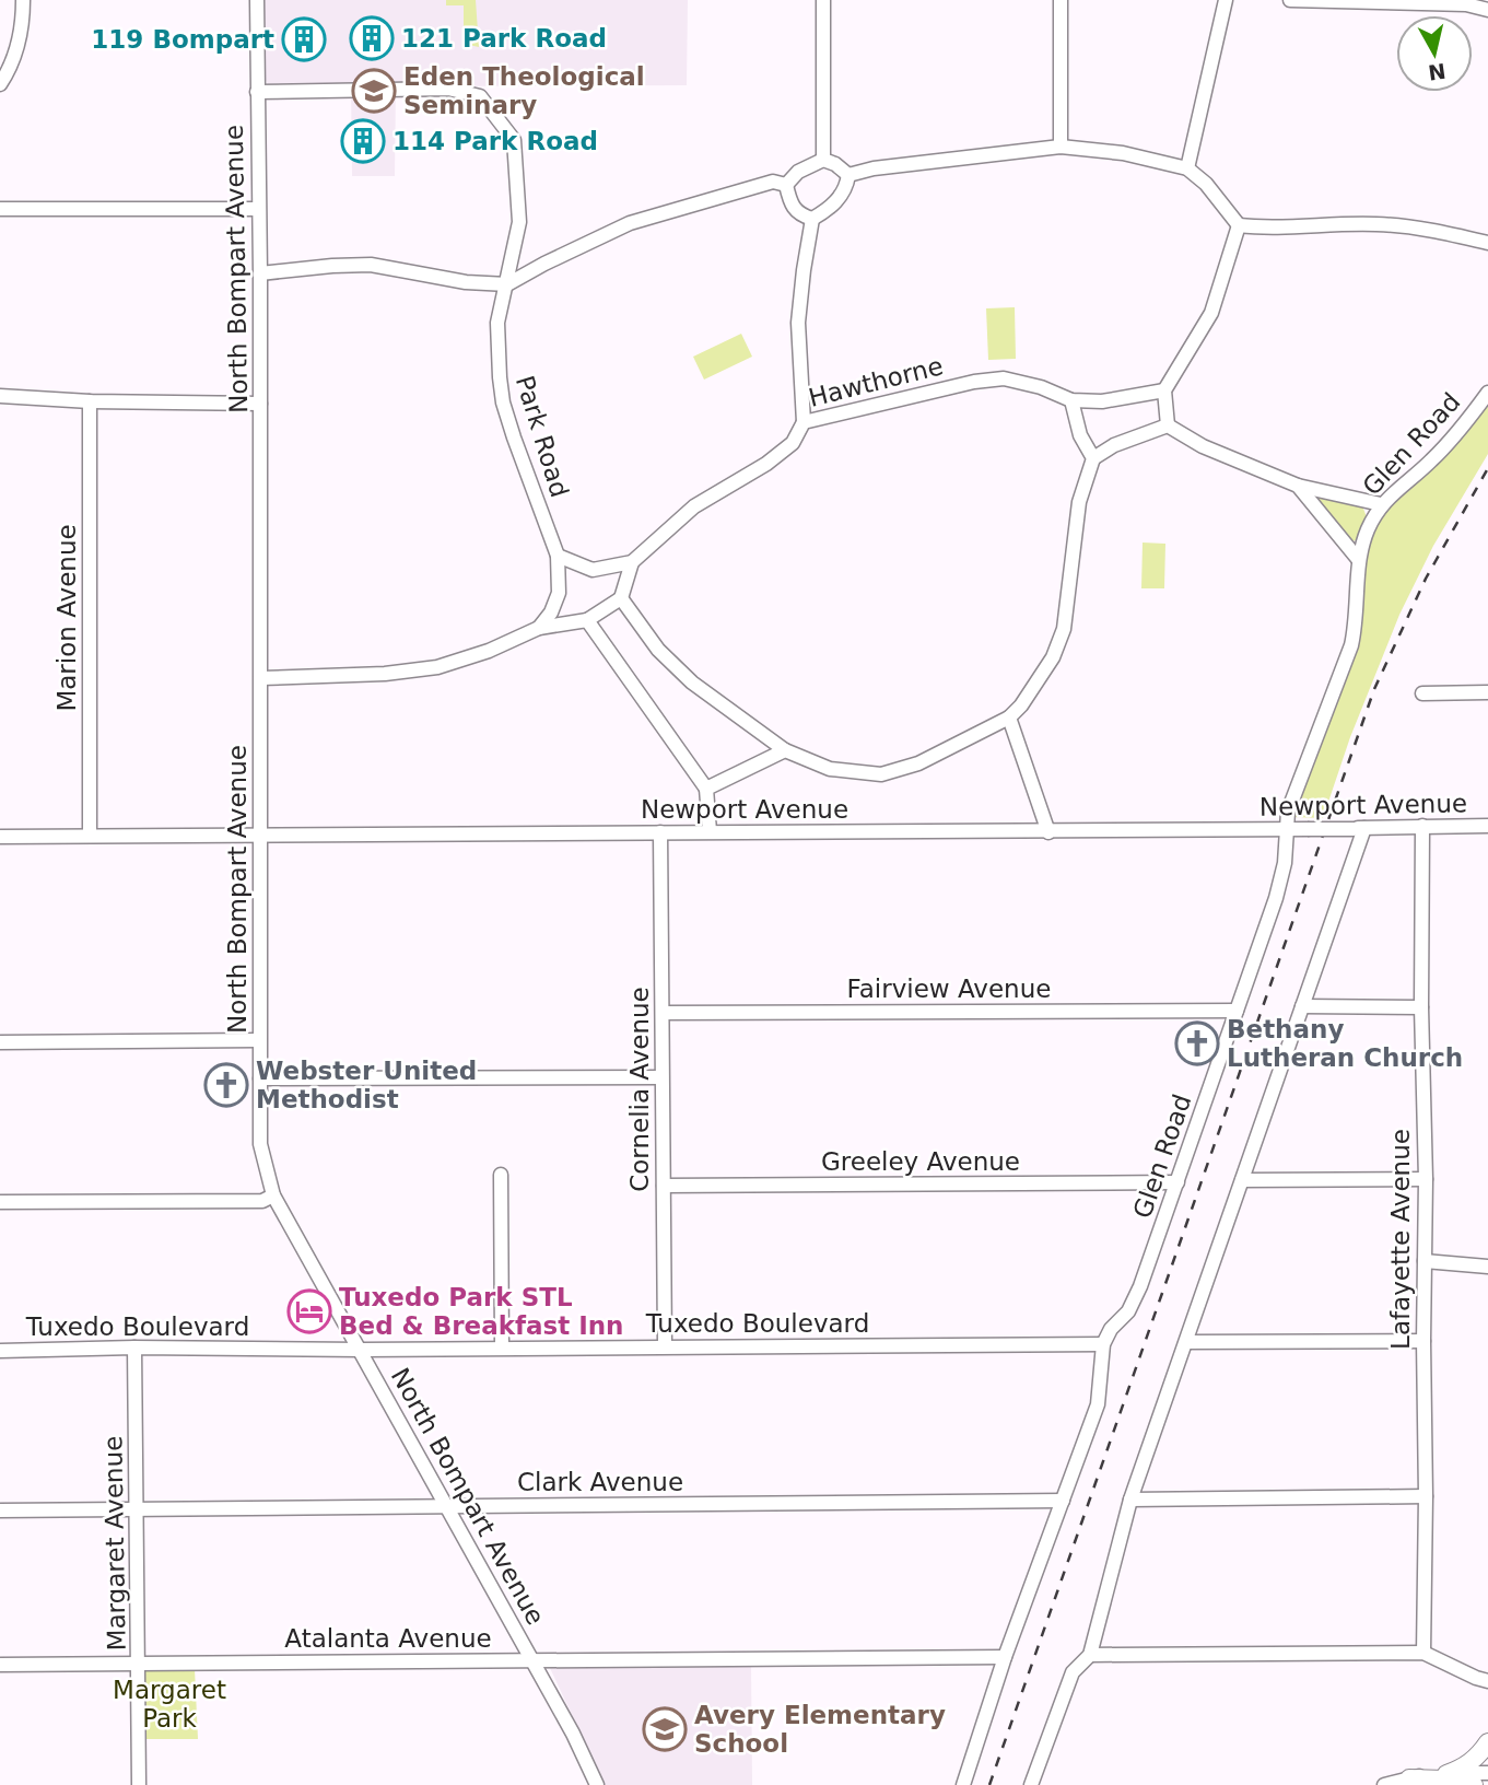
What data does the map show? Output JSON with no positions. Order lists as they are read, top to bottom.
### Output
{
  "streets": {
    "street": [
      "North Bompart Avenue",
      "Hawthorne",
      "Park Road",
      "Glen Road",
      "Marion Avenue",
      "Newport Avenue",
      "Fairview Avenue",
      "Cornelia Avenue",
      "Greeley Avenue",
      "Lafayette Avenue",
      "Tuxedo Boulevard",
      "Clark Avenue",
      "Margaret Avenue",
      "Atalanta Avenue"
    ]
  },
  "crossings": [
    ["North Bompart Avenue", "Park Road"],
    ["North Bompart Avenue", "Newport Avenue"],
    ["North Bompart Avenue", "Tuxedo Boulevard"],
    ["North Bompart Avenue", "Clark Avenue"],
    ["North Bompart Avenue", "Atalanta Avenue"],
    ["Hawthorne", "Park Road"],
    ["Glen Road", "Newport Avenue"],
    ["Glen Road", "Fairview Avenue"],
    ["Glen Road", "Greeley Avenue"],
    ["Glen Road", "Tuxedo Boulevard"],
    ["Marion Avenue", "Newport Avenue"],
    ["Newport Avenue", "Cornelia Avenue"],
    ["Newport Avenue", "Lafayette Avenue"],
    ["Fairview Avenue", "Cornelia Avenue"],
    ["Cornelia Avenue", "Greeley Avenue"],
    ["Cornelia Avenue", "Tuxedo Boulevard"],
    ["Tuxedo Boulevard", "Margaret Avenue"],
    ["Clark Avenue", "Margaret Avenue"],
    ["Margaret Avenue", "Atalanta Avenue"]
  ],
  "parks": ["Margaret Park"],
  "places": {
    "building": ["121 Park Road", "119 Bompart", "114 Park Road"],
    "school or university": ["Eden Theological Seminary", "Avery Elementary School"],
    "church": ["Bethany Lutheran Church", "Webster United Methodist"],
    "hotel": ["Tuxedo Park STL Bed & Breakfast Inn"]
  },
  "north": "bottom"
}
